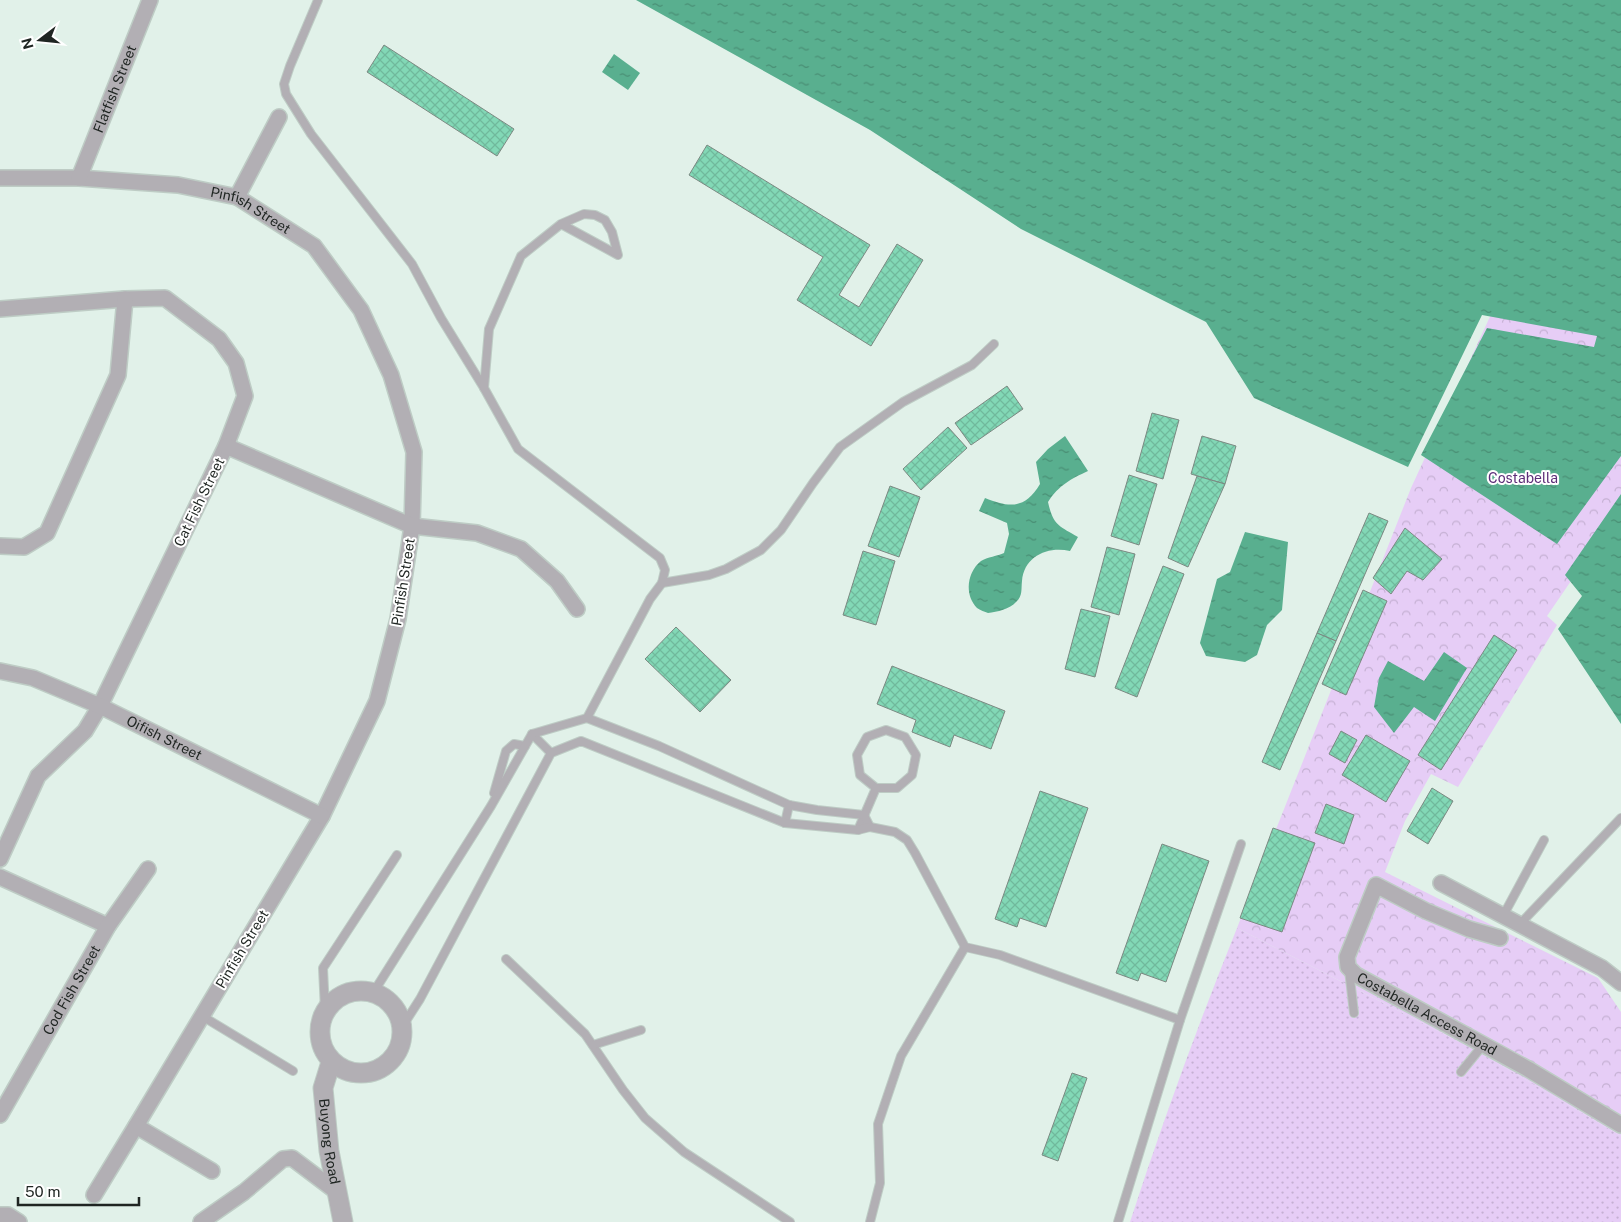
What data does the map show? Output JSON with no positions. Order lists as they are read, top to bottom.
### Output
{
  "streets": {
    "street": [
      "Flatfish Street",
      "Pinfish Street",
      "Cat Fish Street",
      "Oifish Street",
      "Cod Fish Street",
      "Costabella Access Road",
      "Buyong Road"
    ]
  },
  "crossings": [
    ["Flatfish Street", "Pinfish Street"],
    ["Pinfish Street", "Oifish Street"],
    ["Cat Fish Street", "Oifish Street"]
  ],
  "parks": ["Costabella"],
  "scale_bar": "50 m",
  "north": "left"
}
